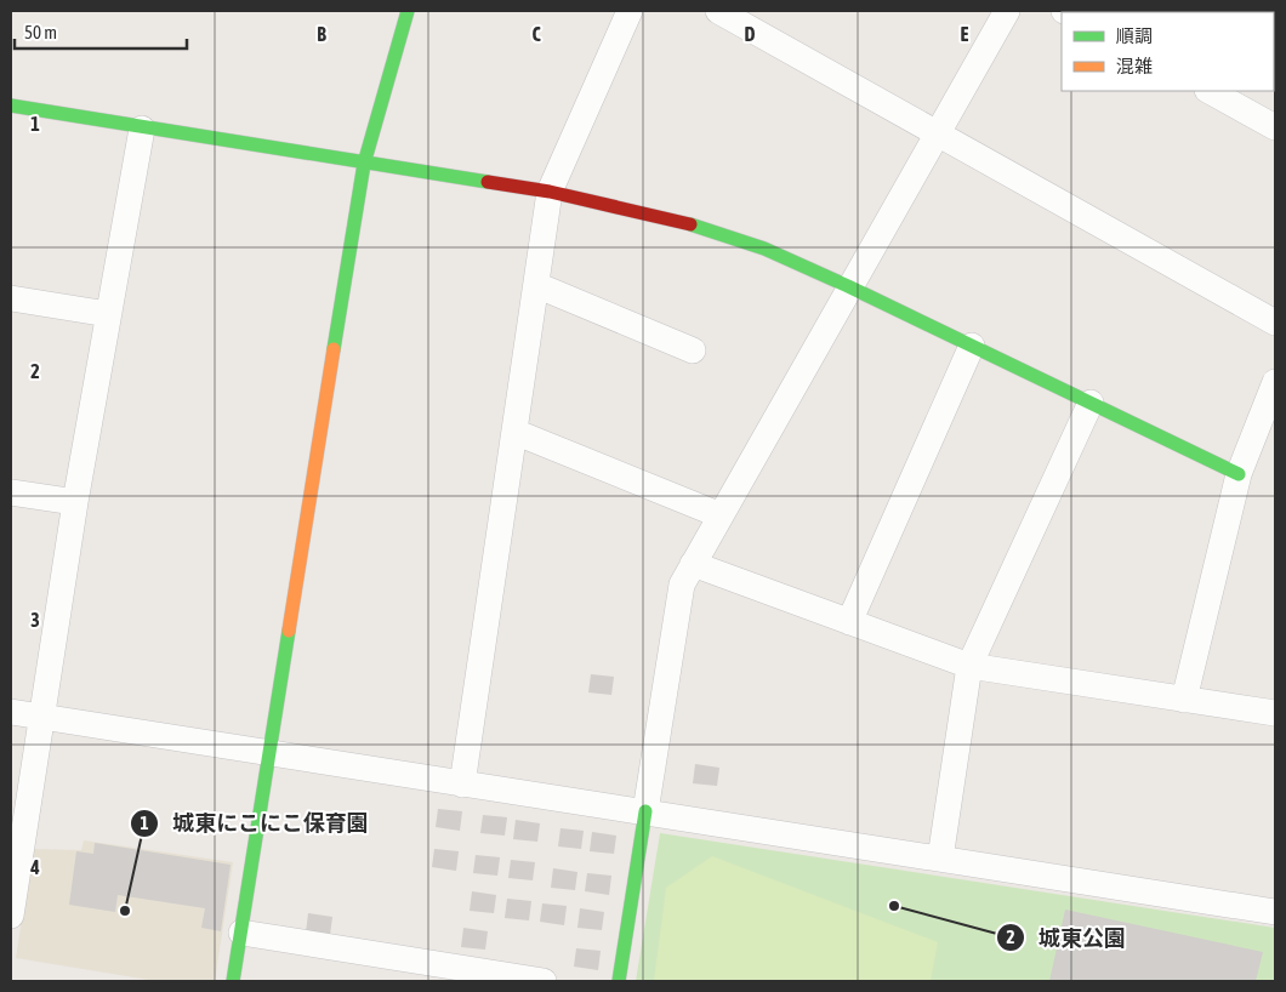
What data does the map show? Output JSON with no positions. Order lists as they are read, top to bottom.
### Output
{
  "places": ["城東公園", "城東にこにこ保育園"],
  "legend": ["順調", "混雑"],
  "scale_bar": "50 m",
  "grid": {
    "columns": [
      "B",
      "C",
      "D",
      "E"
    ],
    "rows": [
      "1",
      "2",
      "3",
      "4"
    ]
  }
}
